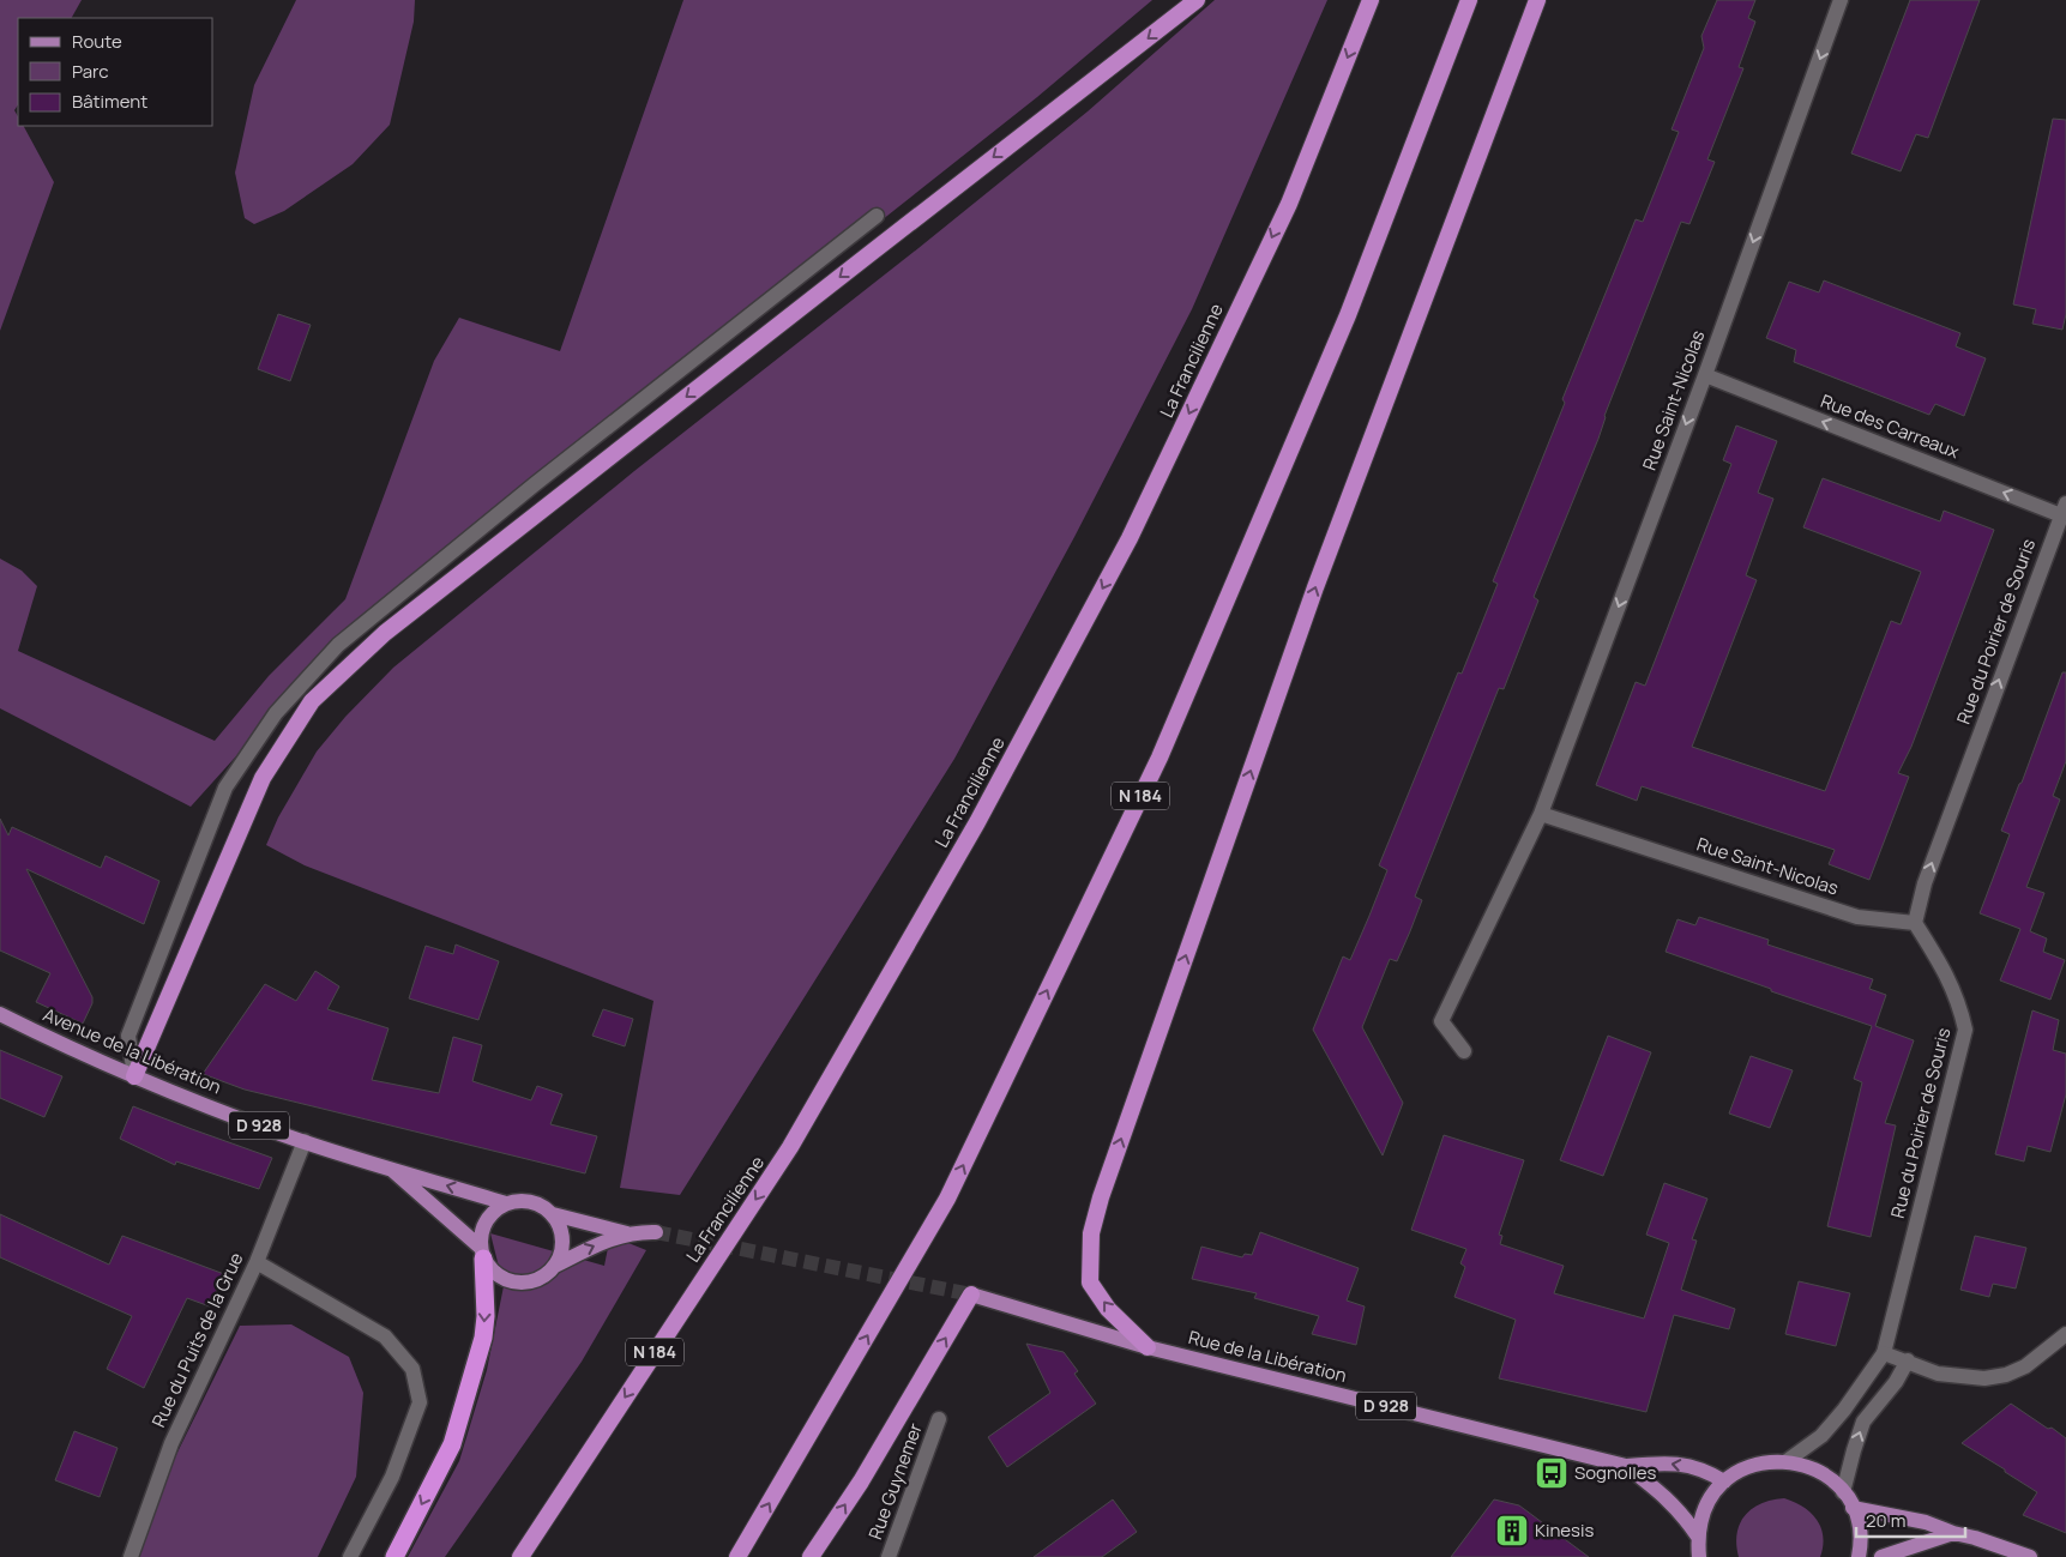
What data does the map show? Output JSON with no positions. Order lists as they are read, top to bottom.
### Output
{
  "streets": {
    "highway": ["La Francilienne", "N 184"],
    "main road": ["Avenue de la Libération", "D 928", "Rue de la Libération"],
    "street": [
      "Rue Saint-Nicolas",
      "Rue des Carreaux",
      "Rue du Poirier de Souris",
      "Rue du Puits de la Grue",
      "Rue Guynemer"
    ]
  },
  "crossings": [
    ["Rue Saint-Nicolas", "Rue des Carreaux"],
    ["Rue Saint-Nicolas", "Rue du Poirier de Souris"],
    ["Rue des Carreaux", "Rue du Poirier de Souris"],
    ["Avenue de la Libération", "Rue du Puits de la Grue"]
  ],
  "one_way": ["Rue Saint-Nicolas", "Rue des Carreaux", "Rue du Poirier de Souris"],
  "places": {
    "bus stop": ["Sognolles"],
    "building": ["Kinesis"]
  },
  "legend": ["Route", "Parc", "Bâtiment"],
  "scale_bar": "20 m"
}
